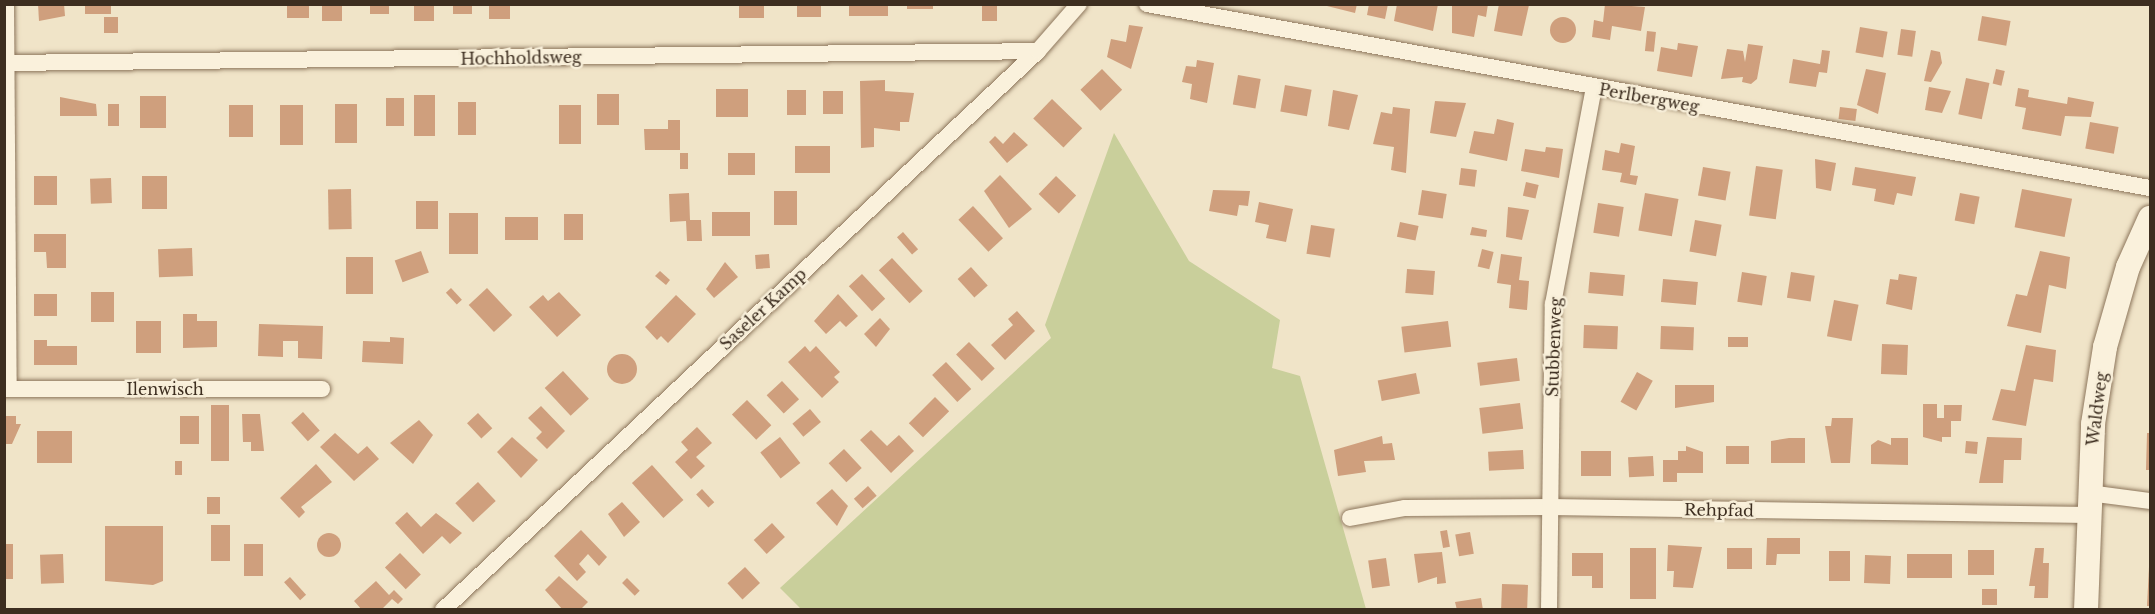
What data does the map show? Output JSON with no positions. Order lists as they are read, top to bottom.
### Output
{
  "streets": {
    "main road": ["Waldweg"],
    "street": [
      "Hochholdsweg",
      "Perlbergweg",
      "Saseler Kamp",
      "Stubbenweg",
      "Ilenwisch",
      "Rehpfad"
    ]
  },
  "crossings": [
    ["Hochholdsweg", "Saseler Kamp"],
    ["Hochholdsweg", "Ilenwisch"],
    ["Perlbergweg", "Stubbenweg"],
    ["Stubbenweg", "Rehpfad"],
    ["Waldweg", "Rehpfad"]
  ]
}
